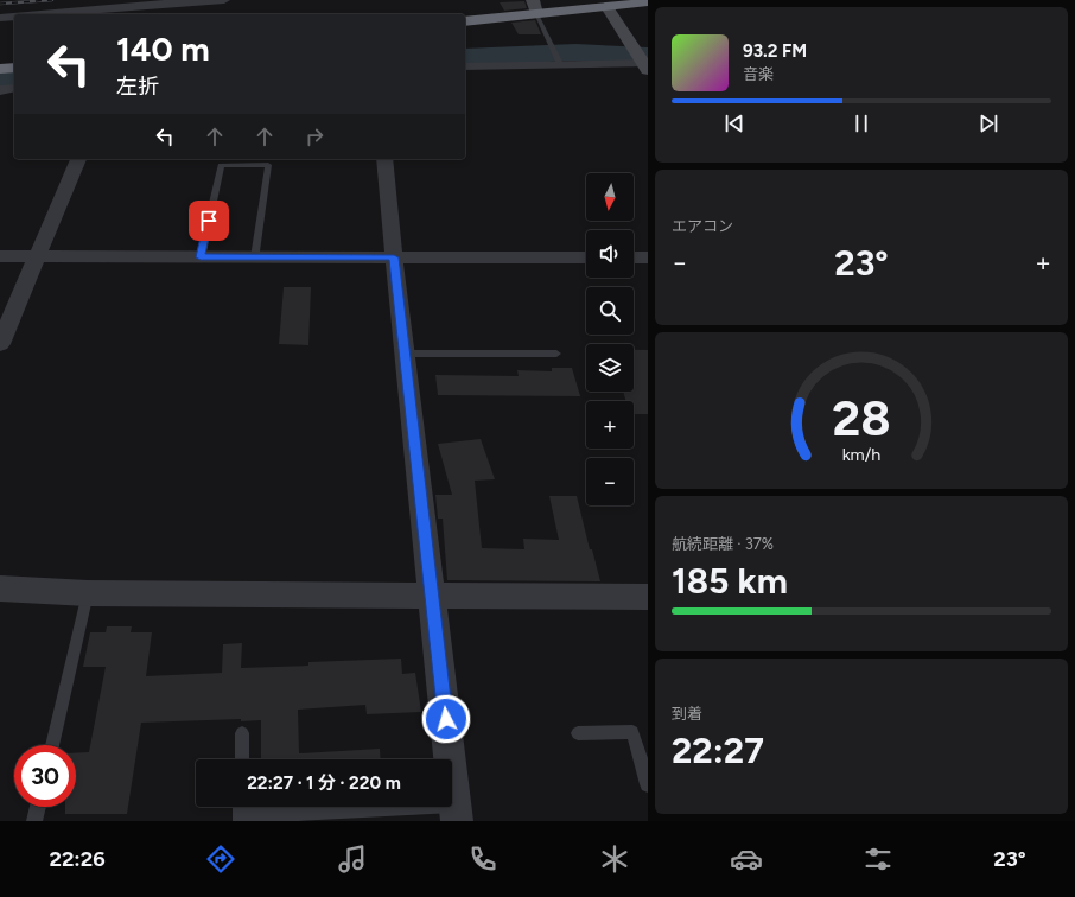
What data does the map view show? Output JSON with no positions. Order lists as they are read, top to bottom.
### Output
{
  "north": "bottom",
  "page": {
    "turn": ["140 m", "左折"],
    "song": ["93.2 FM", "音楽"],
    "tile": [
      "エアコン",
      ["航続距離 · 37%", "185 km"],
      ["到着", "22:27"]
    ],
    "map_buttons": ["+", "−"],
    "heat": ["−", "23°", "+"],
    "limit": "30",
    "trip": "22:27 · 1 分 · 220 m",
    "tabs": ["22:26", "23°"],
    "gauge": ["28", "km/h"]
  }
}
